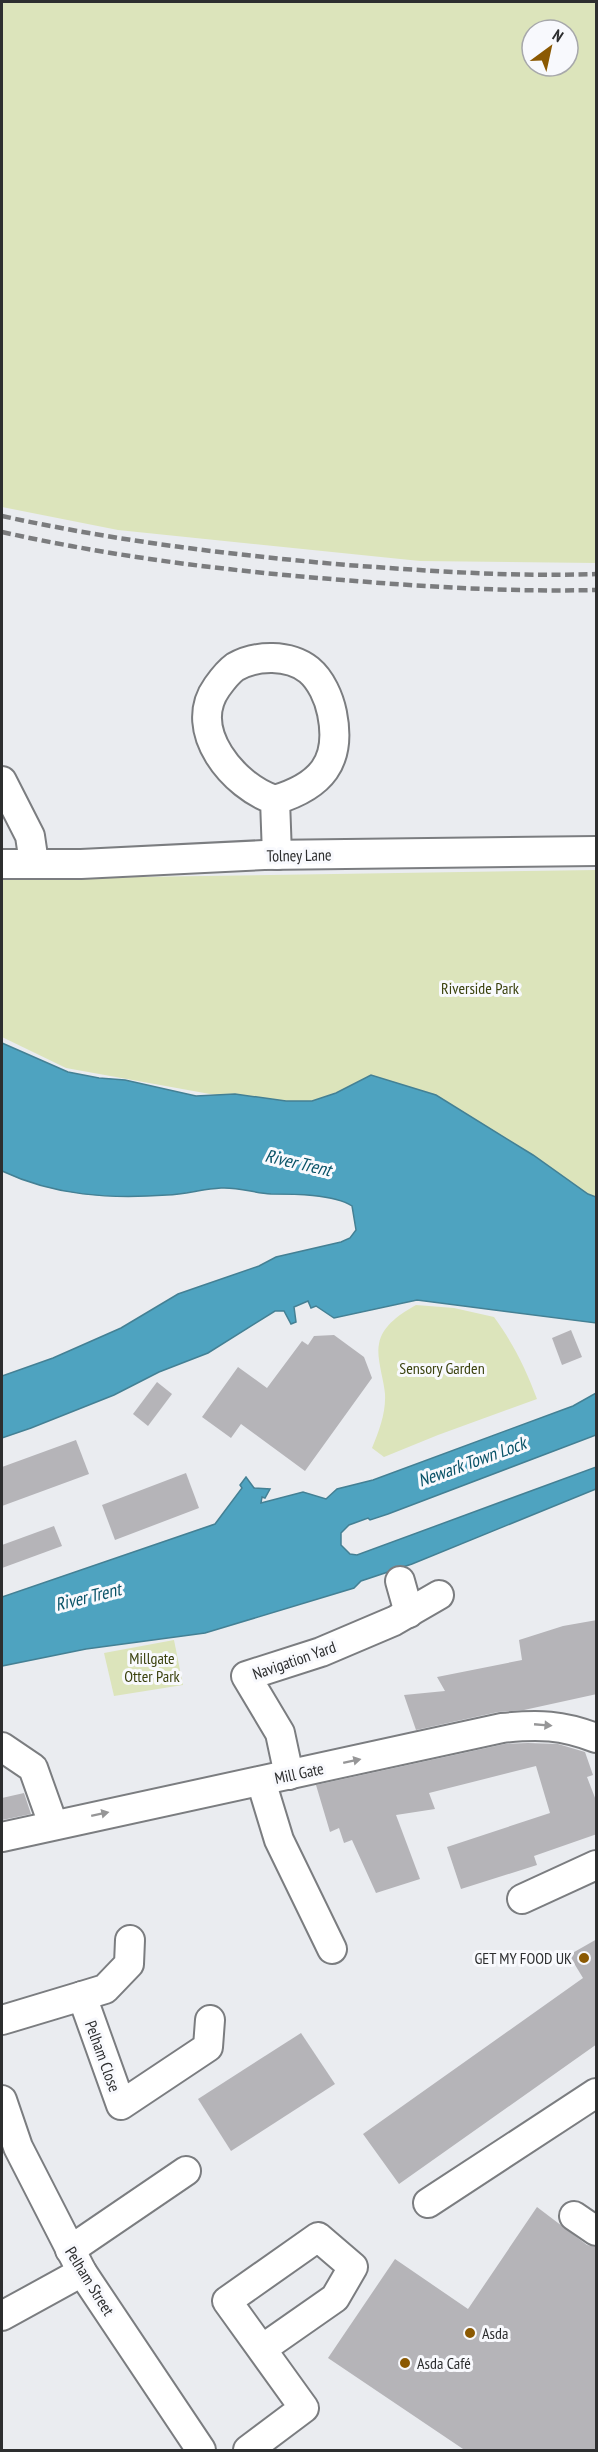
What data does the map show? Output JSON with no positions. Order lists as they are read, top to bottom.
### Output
{
  "streets": {
    "street": [
      "Tolney Lane",
      "Navigation Yard",
      "Mill Gate",
      "Pelham Close",
      "Pelham Street"
    ]
  },
  "crossings": [
    ["Navigation Yard", "Mill Gate"]
  ],
  "one_way": ["Mill Gate"],
  "water": ["River Trent", "Newark Town Lock"],
  "parks": ["Riverside Park", "Sensory Garden", "Millgate Otter Park"],
  "places": ["GET MY FOOD UK", "Asda", "Asda Café"],
  "north": "top right"
}
